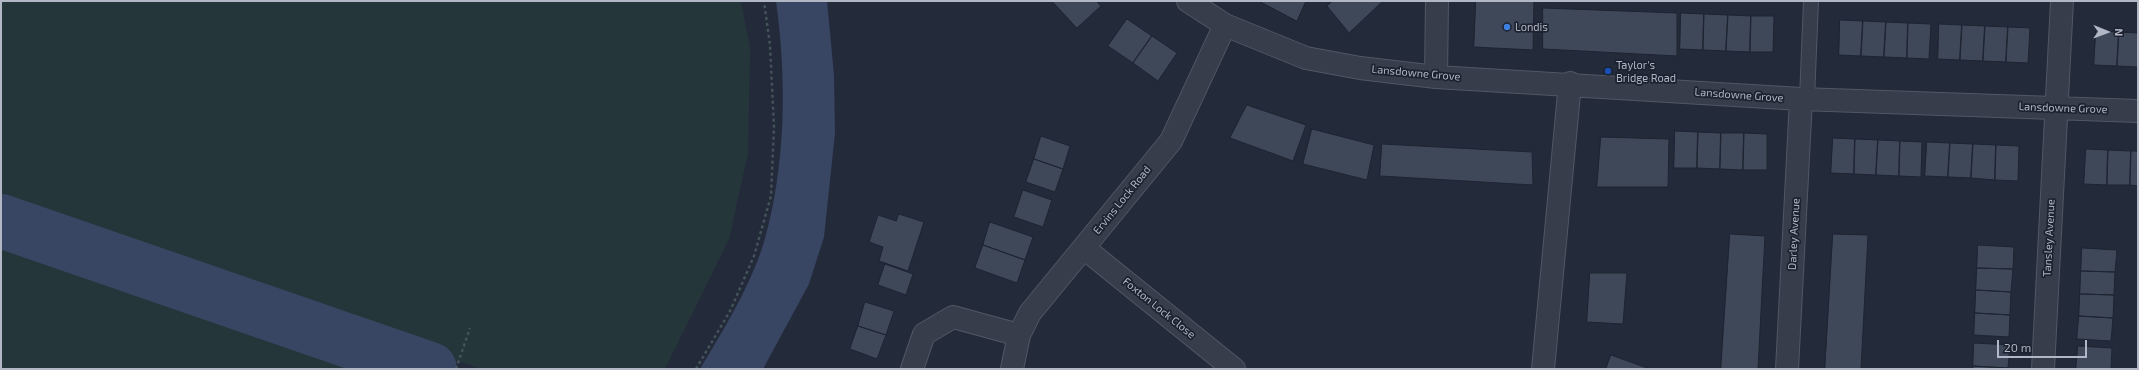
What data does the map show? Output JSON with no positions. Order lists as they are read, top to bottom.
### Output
{
  "streets": {
    "street": [
      "Lansdowne Grove",
      "Ervins Lock Road",
      "Darley Avenue",
      "Tansley Avenue",
      "Foxton Lock Close"
    ]
  },
  "crossings": [
    ["Lansdowne Grove", "Ervins Lock Road"],
    ["Lansdowne Grove", "Darley Avenue"],
    ["Lansdowne Grove", "Tansley Avenue"],
    ["Ervins Lock Road", "Foxton Lock Close"]
  ],
  "places": ["Londis", "Taylor's Bridge Road"],
  "scale_bar": "20 m",
  "north": "right"
}
